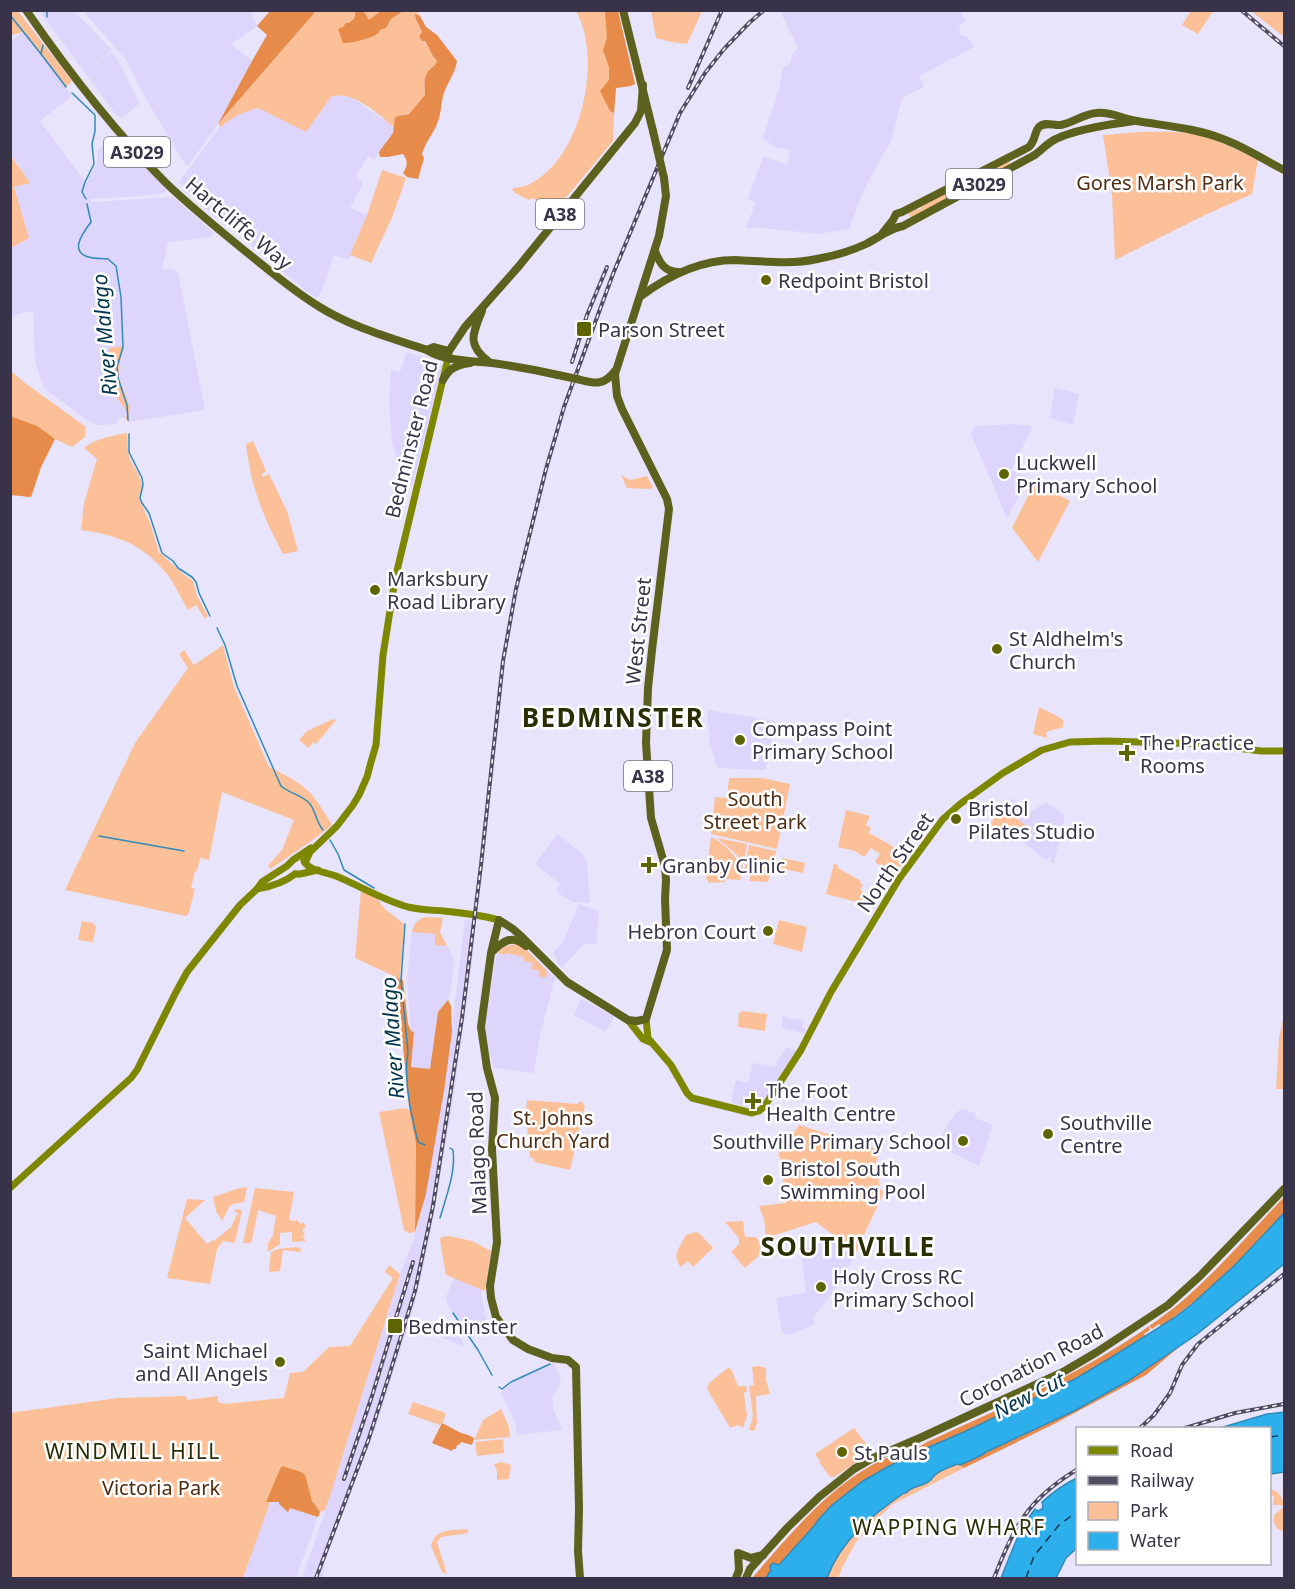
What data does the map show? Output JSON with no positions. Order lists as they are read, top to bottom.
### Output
{
  "streets": {
    "highway": [
      "A3029",
      "A38",
      "Hartcliffe Way",
      "Bedminster Road",
      "West Street",
      "Malago Road",
      "Coronation Road"
    ],
    "main road": ["North Street"]
  },
  "crossings": [
    ["A3029", "A38"],
    ["A38", "Bedminster Road"],
    ["A38", "West Street"],
    ["Hartcliffe Way", "Bedminster Road"]
  ],
  "districts": [
    "BEDMINSTER",
    "SOUTHVILLE",
    "WINDMILL HILL",
    "WAPPING WHARF"
  ],
  "water": ["River Malago", "New Cut"],
  "parks": [
    "Gores Marsh Park",
    "South Street Park",
    "St. Johns Church Yard",
    "Victoria Park"
  ],
  "places": {
    "other": [
      "Redpoint Bristol",
      "Luckwell Primary School",
      "Marksbury Road Library",
      "St Aldhelm's Church",
      "Compass Point Primary School",
      "Bristol Pilates Studio",
      "Hebron Court",
      "Southville Centre",
      "Southville Primary School",
      "Bristol South Swimming Pool",
      "Holy Cross RC Primary School",
      "Saint Michael and All Angels",
      "St Pauls"
    ],
    "transit": ["Parson Street", "Bedminster"],
    "health": ["The Practice Rooms", "Granby Clinic", "The Foot Health Centre"]
  },
  "legend": [
    "Road",
    "Railway",
    "Park",
    "Water"
  ]
}
